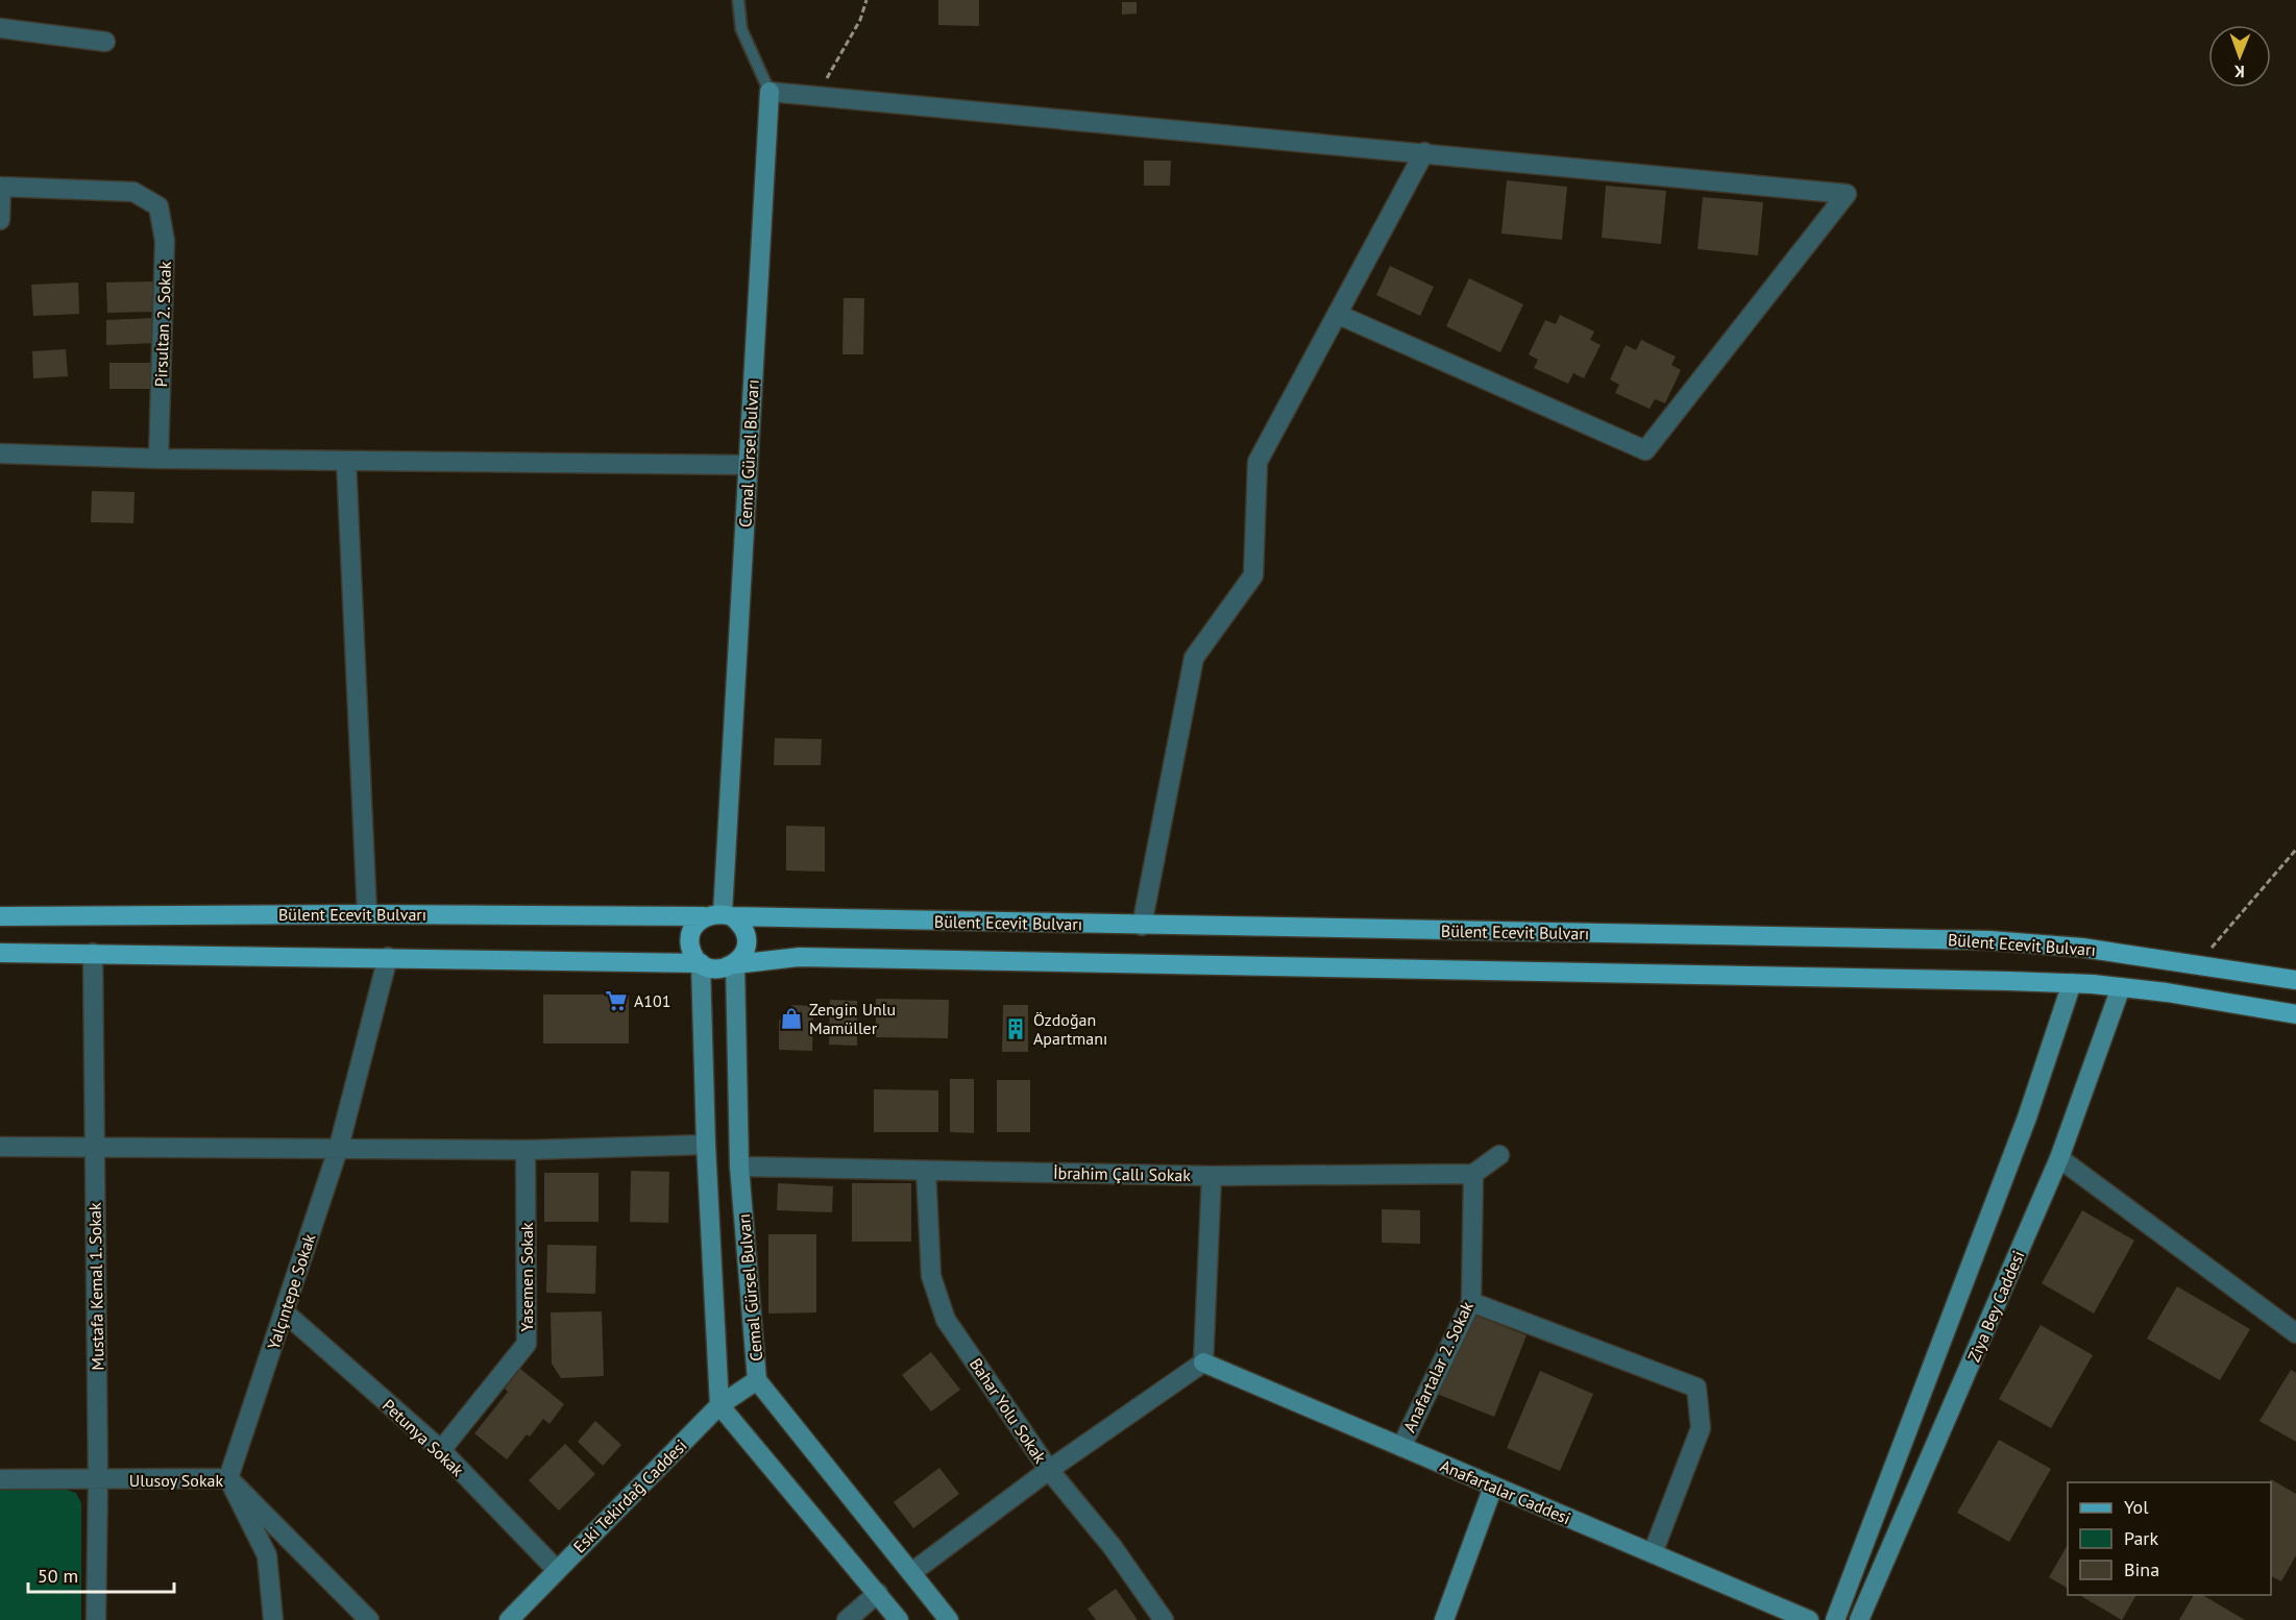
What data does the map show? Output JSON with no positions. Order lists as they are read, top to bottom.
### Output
{
  "streets": {
    "main road": ["Bülent Ecevit Bulvarı"],
    "street": [
      "Pirsultan 2. Sokak",
      "Cemal Gürsel Bulvarı",
      "İbrahim Çallı Sokak",
      "Yasemen Sokak",
      "Mustafa Kemal 1. Sokak",
      "Yalçıntepe Sokak",
      "Ziya Bey Caddesi",
      "Anafartalar 2. Sokak",
      "Bahar Yolu Sokak",
      "Petunya Sokak",
      "Ulusoy Sokak",
      "Anafartalar Caddesi",
      "Eski Tekirdağ Caddesi"
    ]
  },
  "crossings": [
    ["Cemal Gürsel Bulvarı", "Bülent Ecevit Bulvarı"],
    ["Cemal Gürsel Bulvarı", "İbrahim Çallı Sokak"],
    ["Cemal Gürsel Bulvarı", "Eski Tekirdağ Caddesi"],
    ["İbrahim Çallı Sokak", "Anafartalar 2. Sokak"],
    ["İbrahim Çallı Sokak", "Bahar Yolu Sokak"],
    ["Yasemen Sokak", "Petunya Sokak"],
    ["Mustafa Kemal 1. Sokak", "Ulusoy Sokak"],
    ["Yalçıntepe Sokak", "Petunya Sokak"],
    ["Yalçıntepe Sokak", "Ulusoy Sokak"],
    ["Anafartalar 2. Sokak", "Anafartalar Caddesi"],
    ["Petunya Sokak", "Eski Tekirdağ Caddesi"]
  ],
  "places": {
    "supermarket": ["A101"],
    "shop": ["Zengin Unlu Mamüller"],
    "building": ["Özdoğan Apartmanı"]
  },
  "legend": ["Yol", "Park", "Bina"],
  "scale_bar": "50 m",
  "north": "bottom"
}
